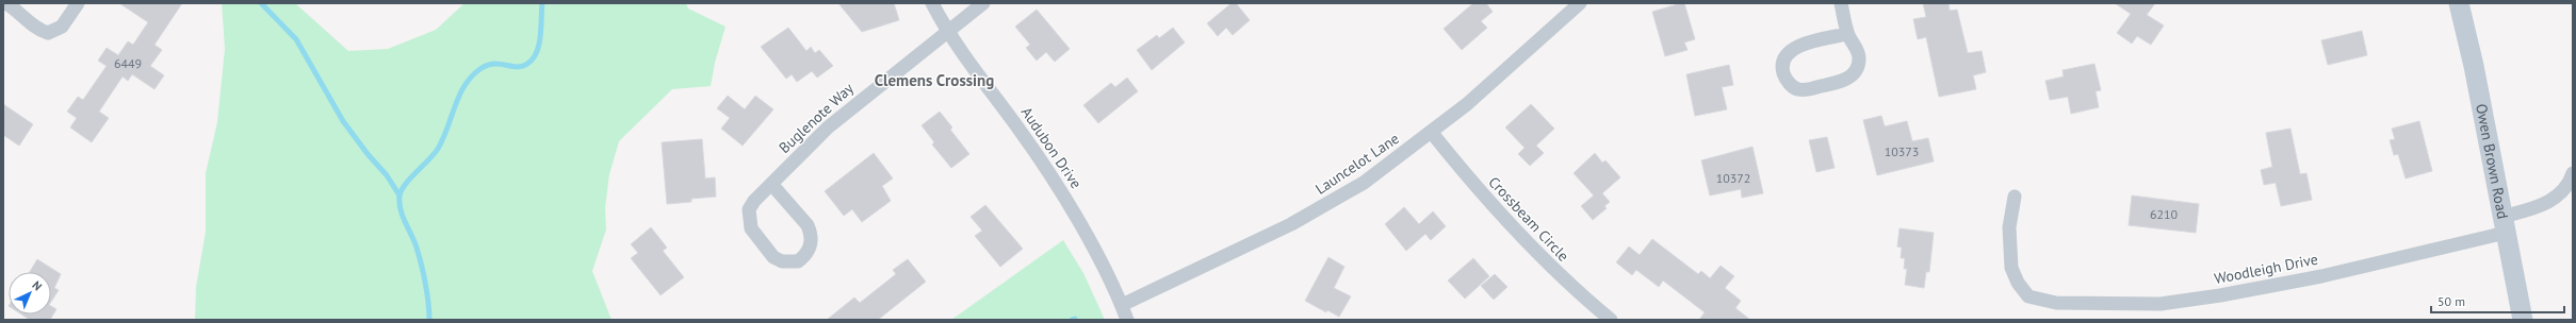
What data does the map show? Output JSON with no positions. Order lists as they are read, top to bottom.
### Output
{
  "streets": {
    "street": [
      "Buglenote Way",
      "Audubon Drive",
      "Owen Brown Road",
      "Launcelot Lane",
      "Crossbeam Circle",
      "Woodleigh Drive"
    ]
  },
  "crossings": [
    ["Buglenote Way", "Audubon Drive"],
    ["Audubon Drive", "Launcelot Lane"],
    ["Owen Brown Road", "Woodleigh Drive"],
    ["Launcelot Lane", "Crossbeam Circle"]
  ],
  "districts": ["Clemens Crossing"],
  "house_numbers": [
    "6449",
    "10373",
    "10372",
    "6210"
  ],
  "scale_bar": "50 m",
  "north": "top right"
}
